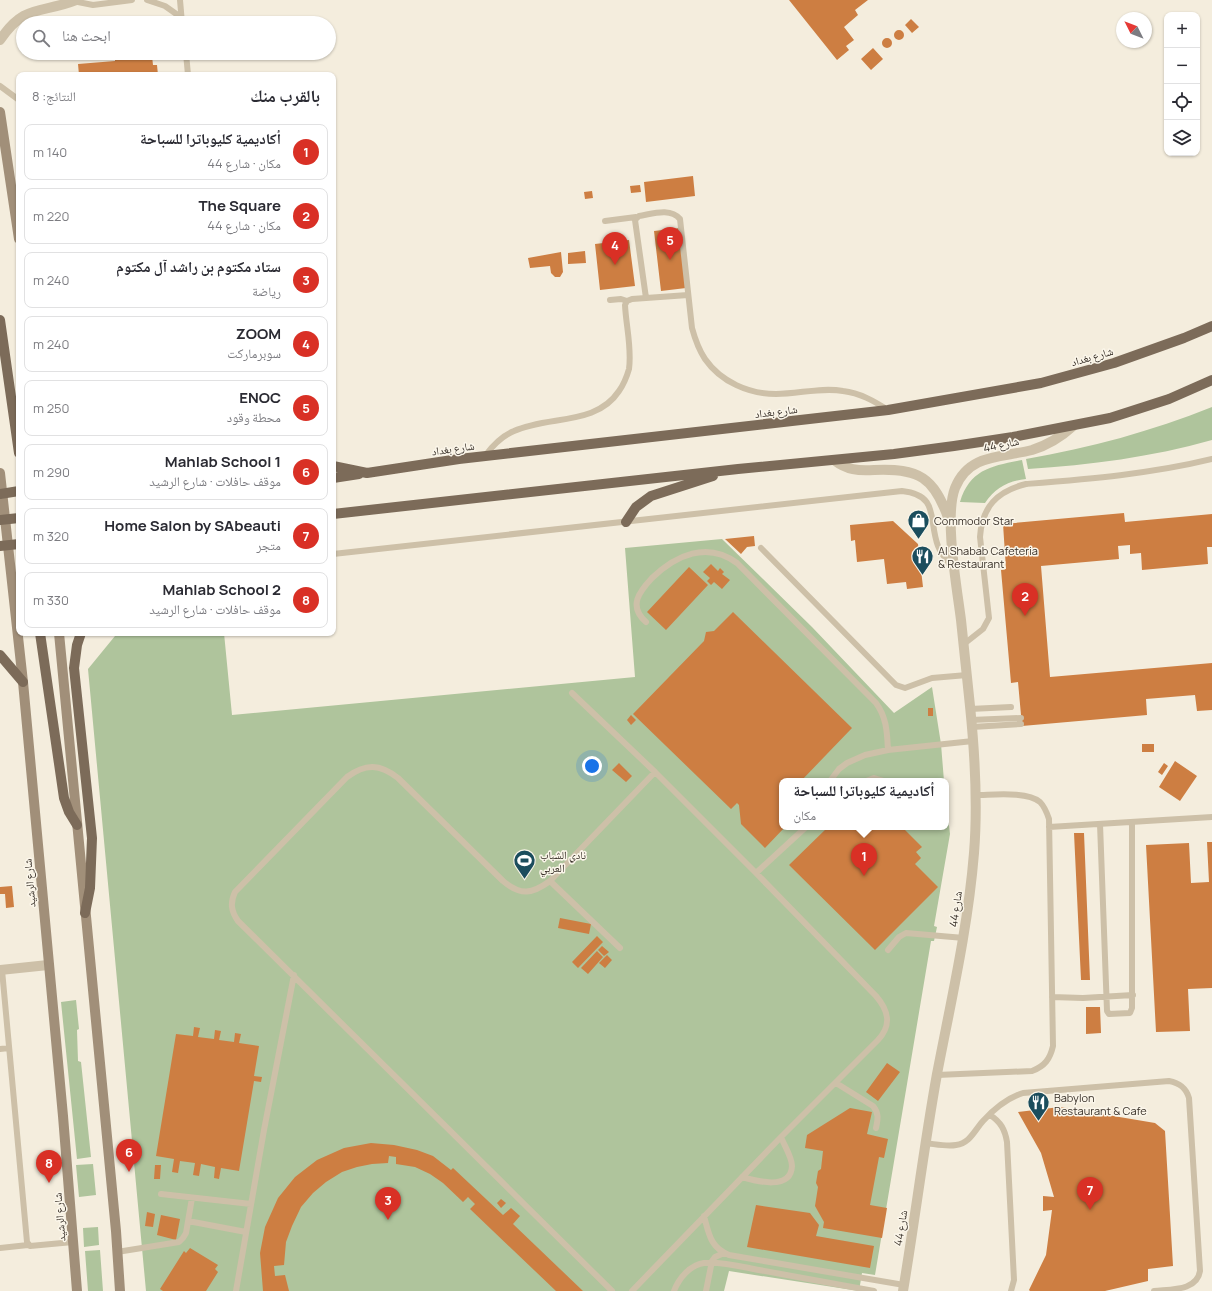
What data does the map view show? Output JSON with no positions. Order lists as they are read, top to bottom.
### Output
{
  "streets": {
    "main road": ["شارع بغداد", "شارع الرشيد"],
    "street": ["شارع 44"]
  },
  "places": {
    "shop": ["Commodor Star"],
    "restaurant": ["Al Shabab Cafeteria & Restaurant", "Babylon Restaurant & Cafe"],
    "sports": ["نادي الشباب العربي"]
  },
  "north": "top left",
  "page": {
    "map_buttons": ["+", "−"],
    "search": "ابحث هنا",
    "heading": ["بالقرب منك", "النتائج: 8"],
    "list": [
      {
        "mark": "1",
        "name": "أكاديمية كليوباترا للسباحة",
        "note": "مكان · شارع 44",
        "value": "140 m"
      },
      {
        "mark": "2",
        "name": "The Square",
        "note": "مكان · شارع 44",
        "value": "220 m"
      },
      {
        "mark": "3",
        "name": "ستاد مكتوم بن راشد آل مكتوم",
        "note": "رياضة",
        "value": "240 m"
      },
      {
        "mark": "4",
        "name": "ZOOM",
        "note": "سوبرماركت",
        "value": "240 m"
      },
      {
        "mark": "5",
        "name": "ENOC",
        "note": "محطة وقود",
        "value": "250 m"
      },
      {
        "mark": "6",
        "name": "Mahlab School 1",
        "note": "موقف حافلات · شارع الرشيد",
        "value": "290 m"
      },
      {
        "mark": "7",
        "name": "Home Salon by SAbeauti",
        "note": "متجر",
        "value": "320 m"
      },
      {
        "mark": "8",
        "name": "Mahlab School 2",
        "note": "موقف حافلات · شارع الرشيد",
        "value": "330 m"
      }
    ],
    "pins": [
      "5",
      "4",
      "2",
      "1",
      "6",
      "8",
      "7",
      "3"
    ],
    "popup": ["أكاديمية كليوباترا للسباحة", "مكان"]
  }
}
